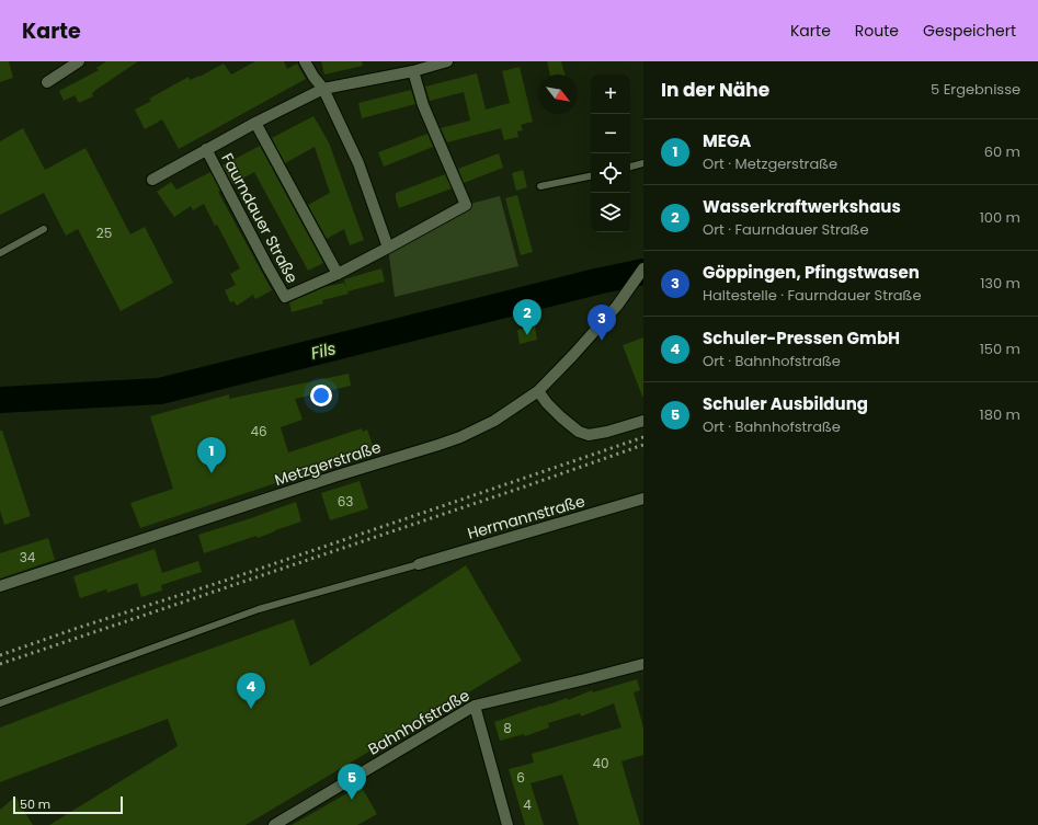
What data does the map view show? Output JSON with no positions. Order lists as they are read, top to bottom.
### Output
{
  "streets": {
    "street": [
      "Faurndauer Straße",
      "Metzgerstraße",
      "Hermannstraße",
      "Bahnhofstraße"
    ]
  },
  "water": ["Fils"],
  "house_numbers": [
    "25",
    "46",
    "63",
    "34",
    "8",
    "40",
    "6",
    "4"
  ],
  "scale_bar": "50 m",
  "north": "bottom right",
  "page": {
    "header": "Karte",
    "nav": ["Karte", "Route", "Gespeichert"],
    "heading": ["In der Nähe", "5 Ergebnisse"],
    "map_buttons": ["+", "−"],
    "list": [
      {
        "mark": "1",
        "name": "MEGA",
        "note": "Ort · Metzgerstraße",
        "value": "60 m"
      },
      {
        "mark": "2",
        "name": "Wasserkraftwerkshaus",
        "note": "Ort · Faurndauer Straße",
        "value": "100 m"
      },
      {
        "mark": "3",
        "name": "Göppingen, Pfingstwasen",
        "note": "Haltestelle · Faurndauer Straße",
        "value": "130 m"
      },
      {
        "mark": "4",
        "name": "Schuler-Pressen GmbH",
        "note": "Ort · Bahnhofstraße",
        "value": "150 m"
      },
      {
        "mark": "5",
        "name": "Schuler Ausbildung",
        "note": "Ort · Bahnhofstraße",
        "value": "180 m"
      }
    ],
    "pins": [
      "2",
      "3",
      "1",
      "4",
      "5"
    ],
    "scale": "50 m"
  }
}
